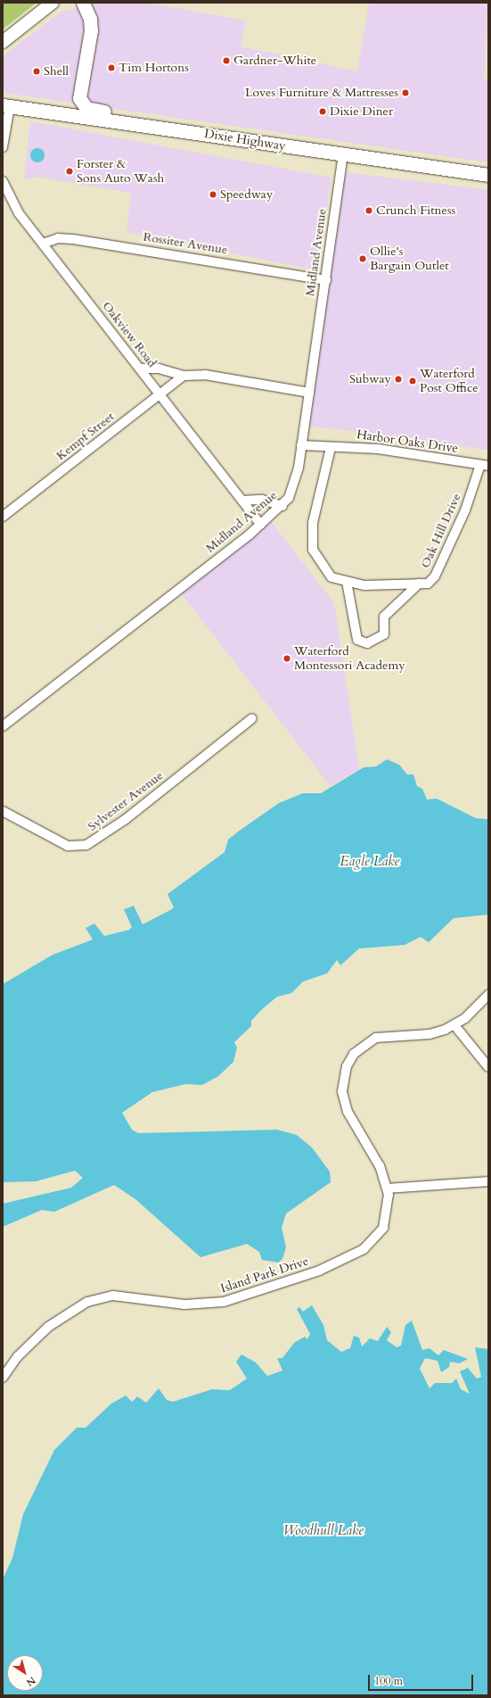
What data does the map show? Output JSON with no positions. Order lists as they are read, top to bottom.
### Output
{
  "streets": {
    "main road": ["Dixie Highway"],
    "street": [
      "Rossiter Avenue",
      "Midland Avenue",
      "Oakview Road",
      "Kempf Street",
      "Harbor Oaks Drive",
      "Oak Hill Drive",
      "Sylvester Avenue",
      "Island Park Drive"
    ]
  },
  "crossings": [
    ["Dixie Highway", "Midland Avenue"],
    ["Rossiter Avenue", "Midland Avenue"],
    ["Rossiter Avenue", "Oakview Road"],
    ["Midland Avenue", "Oakview Road"],
    ["Midland Avenue", "Harbor Oaks Drive"],
    ["Oakview Road", "Kempf Street"],
    ["Harbor Oaks Drive", "Oak Hill Drive"]
  ],
  "water": ["Eagle Lake", "Woodhull Lake"],
  "places": [
    "Gardner-White",
    "Tim Hortons",
    "Shell",
    "Loves Furniture & Mattresses",
    "Dixie Diner",
    "Forster & Sons Auto Wash",
    "Speedway",
    "Crunch Fitness",
    "Ollie's Bargain Outlet",
    "Subway",
    "Waterford Post Office",
    "Waterford Montessori Academy"
  ],
  "scale_bar": "100 m",
  "north": "bottom right"
}
